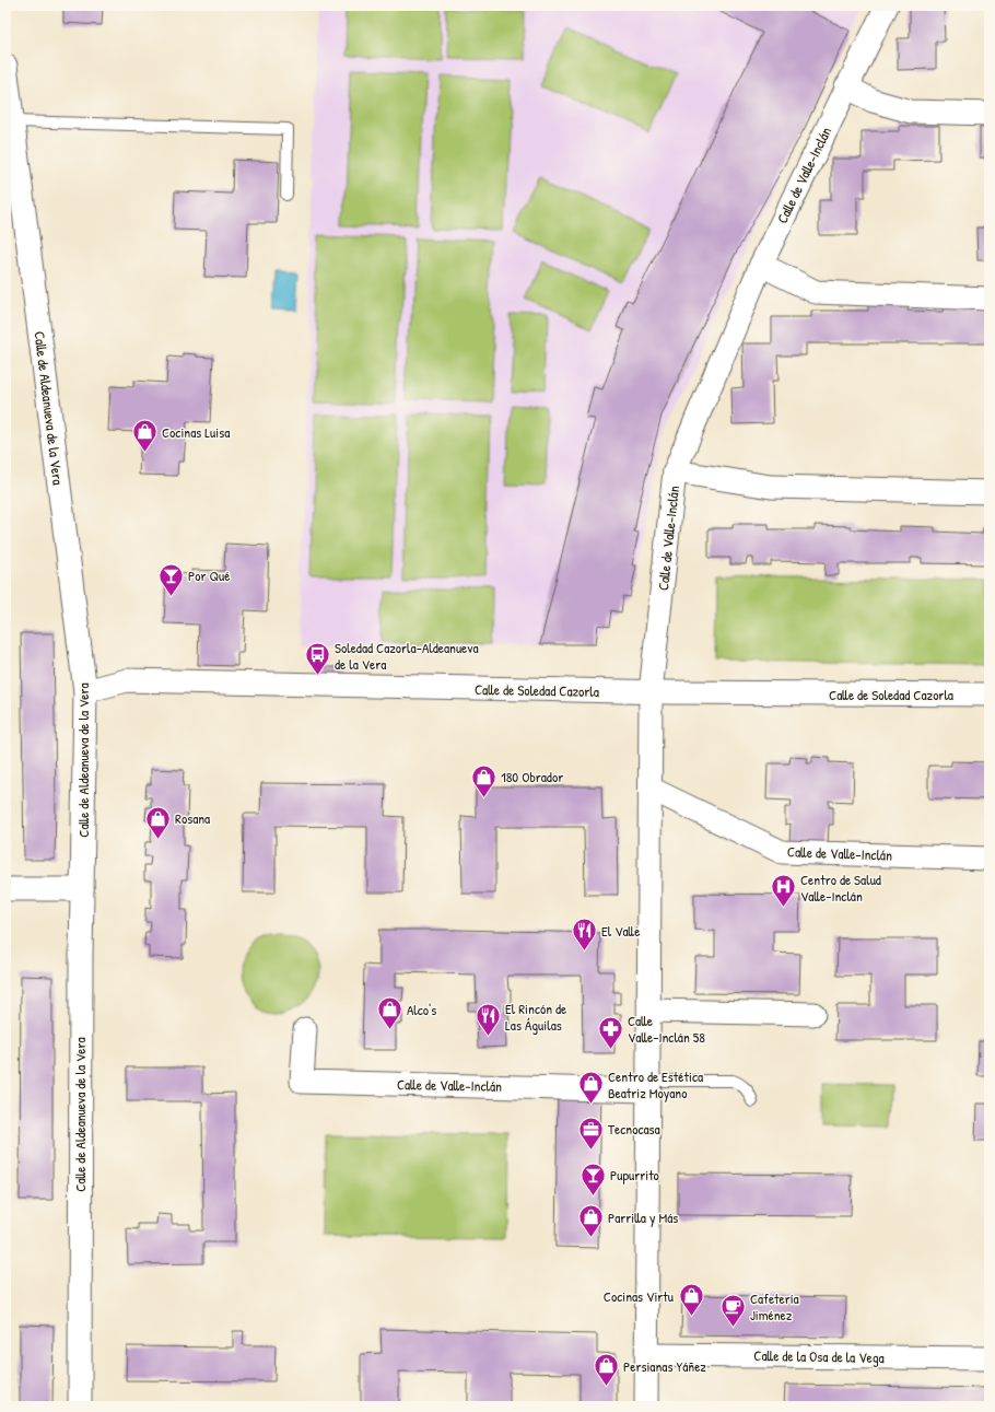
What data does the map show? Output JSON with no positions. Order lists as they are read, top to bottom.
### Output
{
  "streets": {
    "street": [
      "Calle de Valle-Inclán",
      "Calle de Aldeanueva de la Vera",
      "Calle de Soledad Cazorla",
      "Calle de la Osa de la Vega"
    ]
  },
  "crossings": [
    ["Calle de Valle-Inclán", "Calle de Soledad Cazorla"],
    ["Calle de Valle-Inclán", "Calle de la Osa de la Vega"],
    ["Calle de Aldeanueva de la Vera", "Calle de Soledad Cazorla"]
  ],
  "places": {
    "shop": [
      "Cocinas Luisa",
      "180 Obrador",
      "Rosana",
      "Alco's",
      "Centro de Estética Beatriz Moyano",
      "Parrilla y Más",
      "Cocinas Virtu",
      "Persianas Yáñez"
    ],
    "bar": ["Por Qué", "Pupurrito"],
    "bus stop": ["Soledad Cazorla-Aldeanueva de la Vera"],
    "hospital": ["Centro de Salud Valle-Inclán"],
    "restaurant": ["El Valle", "El Rincón de Las Águilas"],
    "pharmacy": ["Calle Valle-Inclán 58"],
    "office": ["Tecnocasa"],
    "cafe": ["Cafetería Jiménez"]
  }
}
